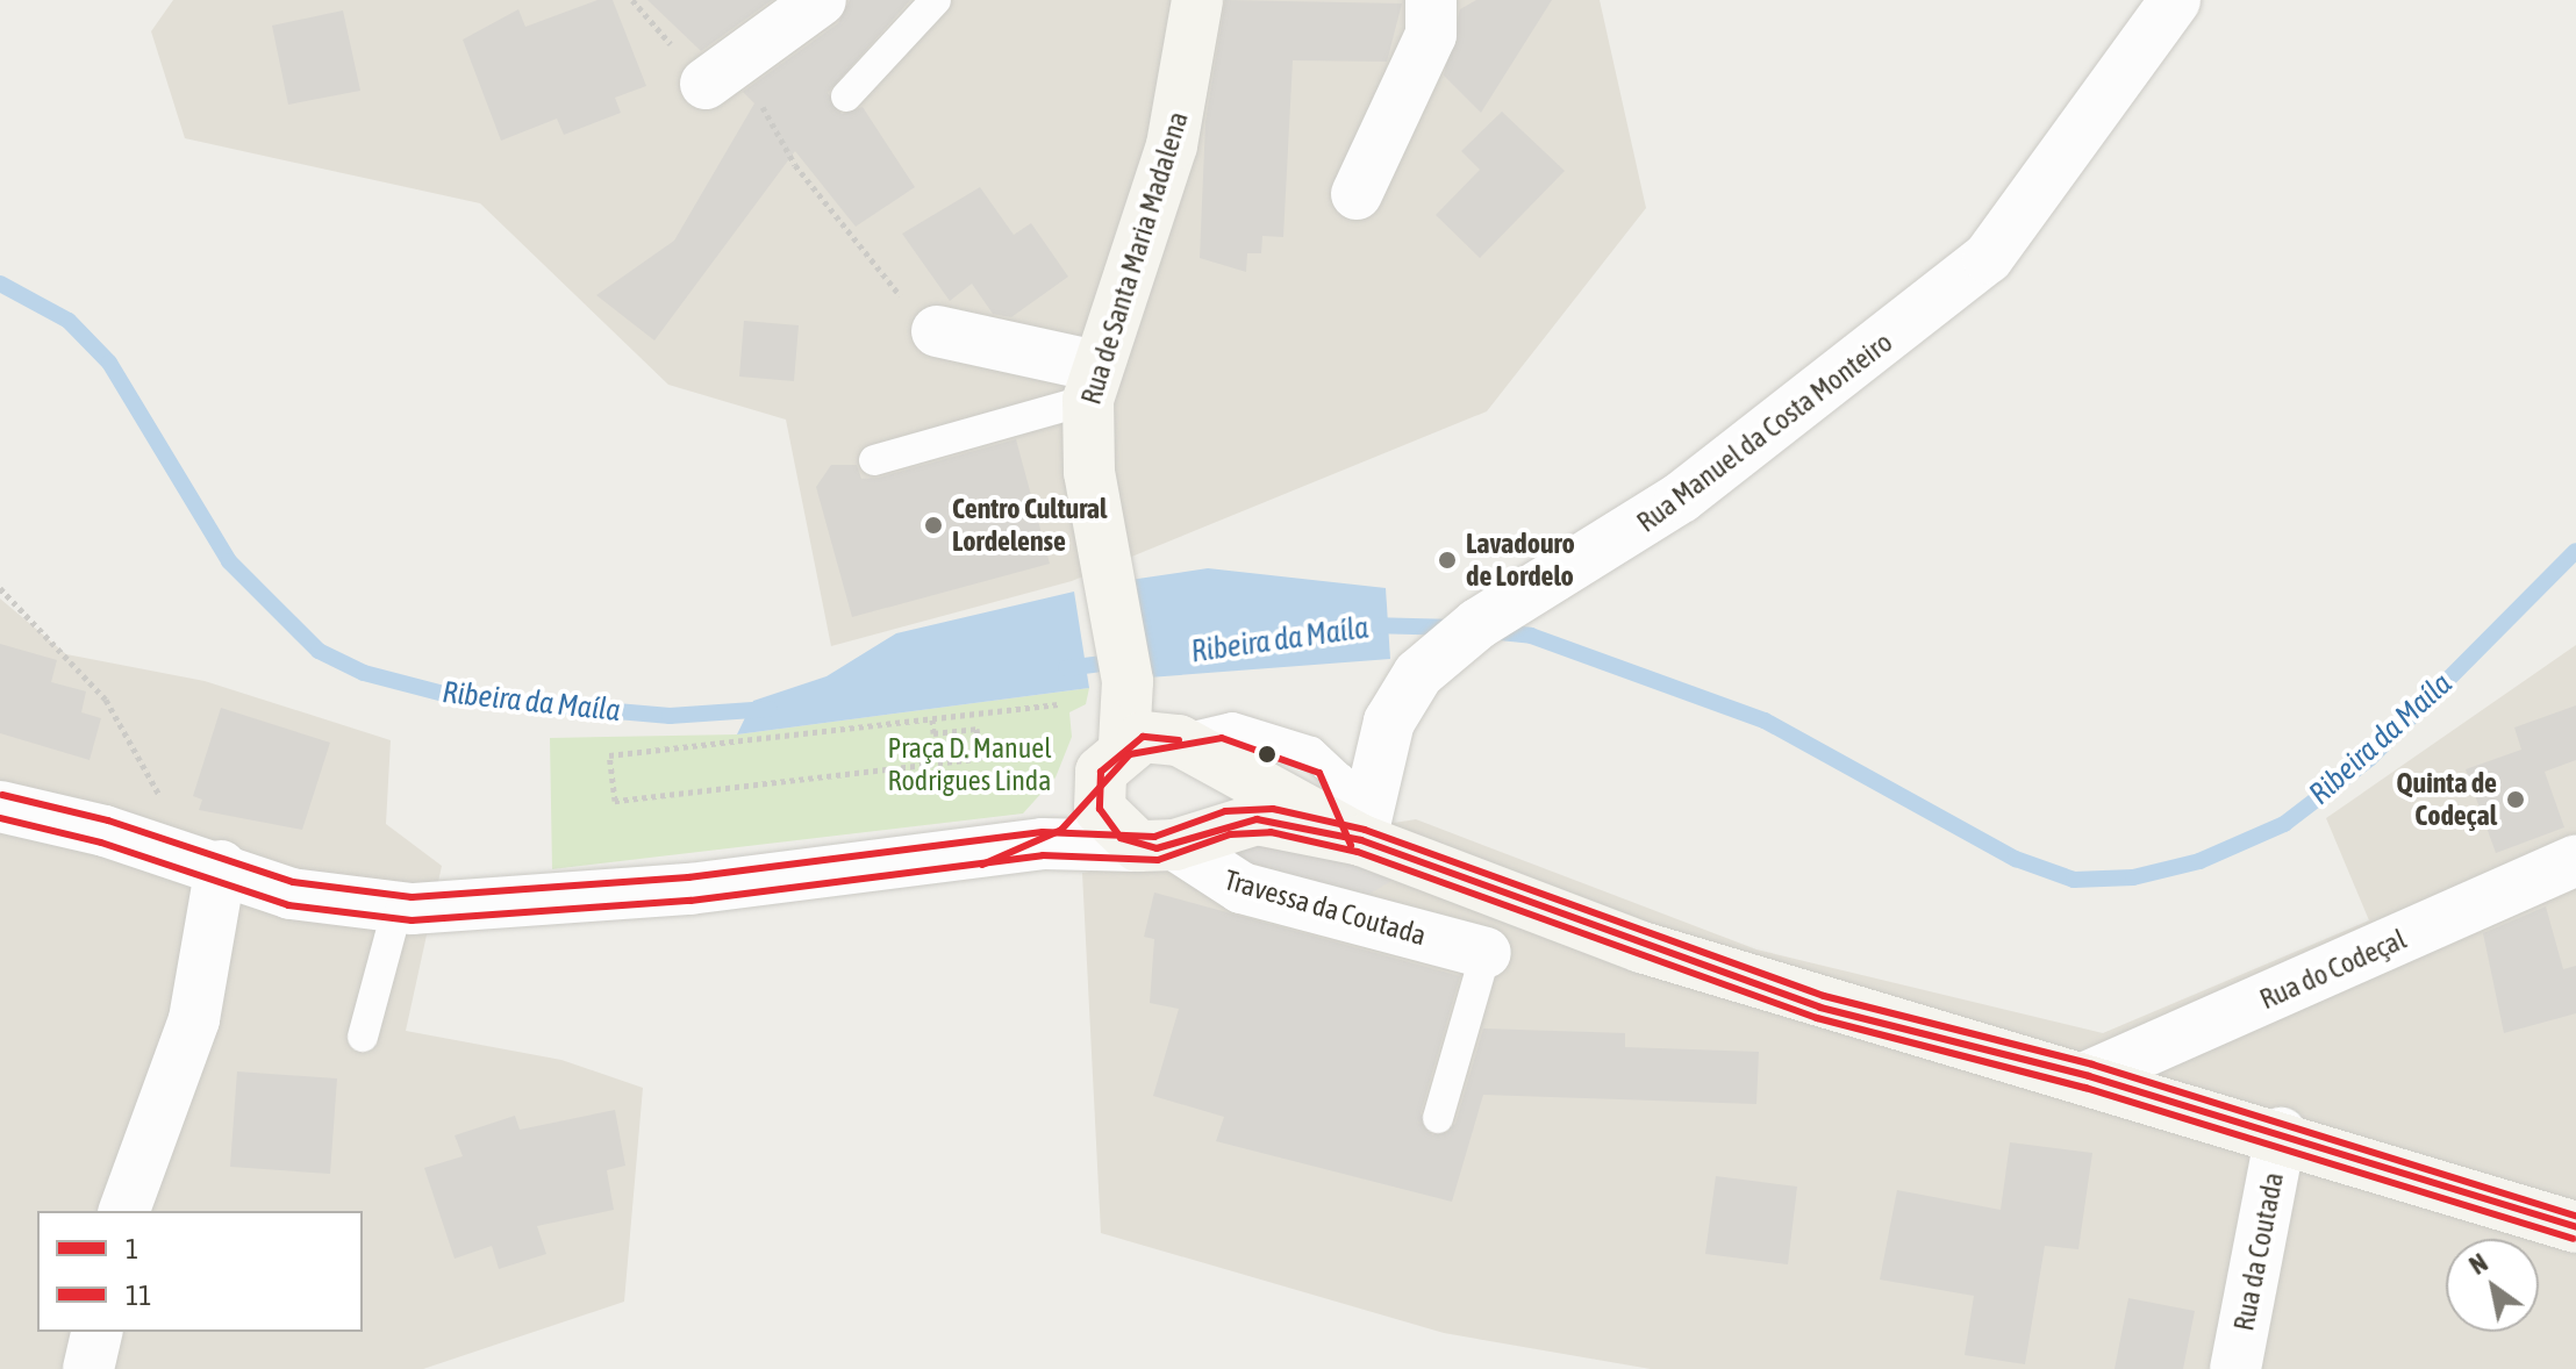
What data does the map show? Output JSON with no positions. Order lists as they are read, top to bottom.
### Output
{
  "streets": {
    "main road": ["Rua de Santa Maria Madalena"],
    "street": [
      "Rua Manuel da Costa Monteiro",
      "Travessa da Coutada",
      "Rua do Codeçal",
      "Rua da Coutada"
    ]
  },
  "water": ["Ribeira da Maíla"],
  "parks": ["Praça D. Manuel Rodrigues Linda"],
  "places": ["Centro Cultural Lordelense", "Lavadouro de Lordelo", "Quinta de Codeçal"],
  "lines": ["transit line 1", "transit line 11"],
  "legend": ["1", "11"],
  "north": "top left"
}
